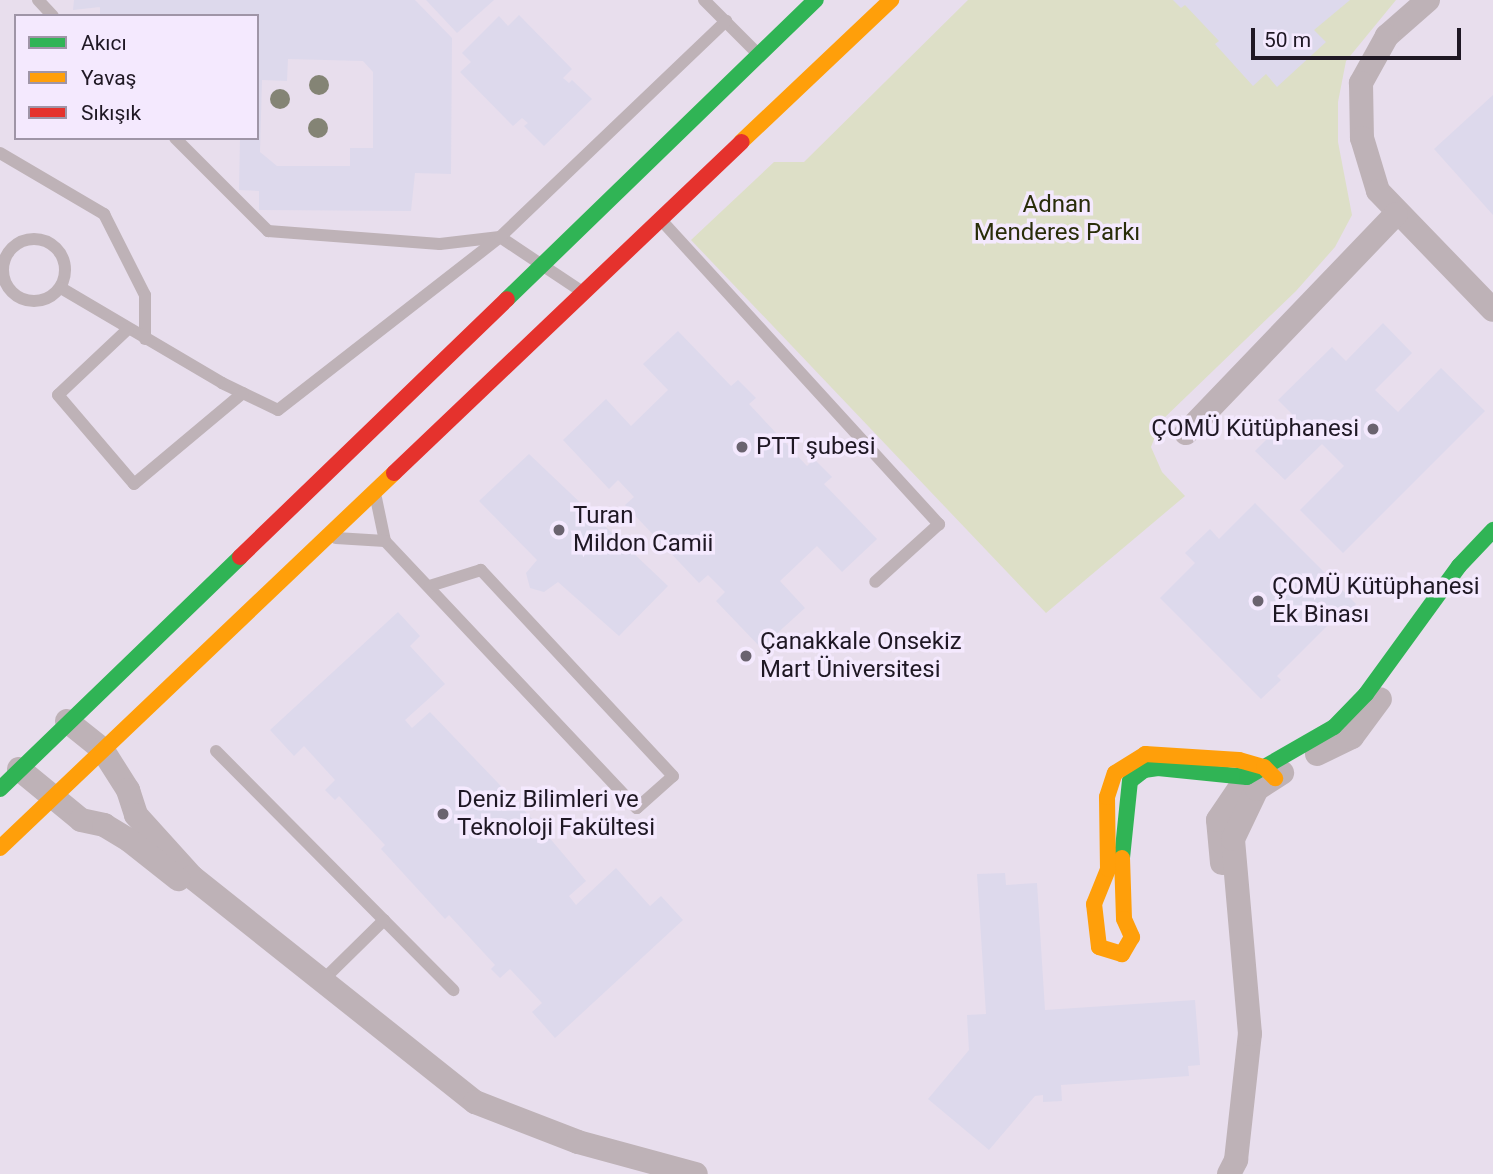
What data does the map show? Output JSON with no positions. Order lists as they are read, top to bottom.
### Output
{
  "parks": ["Adnan Menderes Parkı"],
  "places": [
    "ÇOMÜ Kütüphanesi",
    "PTT şubesi",
    "Turan Mildon Camii",
    "ÇOMÜ Kütüphanesi Ek Binası",
    "Çanakkale Onsekiz Mart Üniversitesi",
    "Deniz Bilimleri ve Teknoloji Fakültesi"
  ],
  "legend": ["Akıcı", "Yavaş", "Sıkışık"],
  "scale_bar": "50 m"
}
